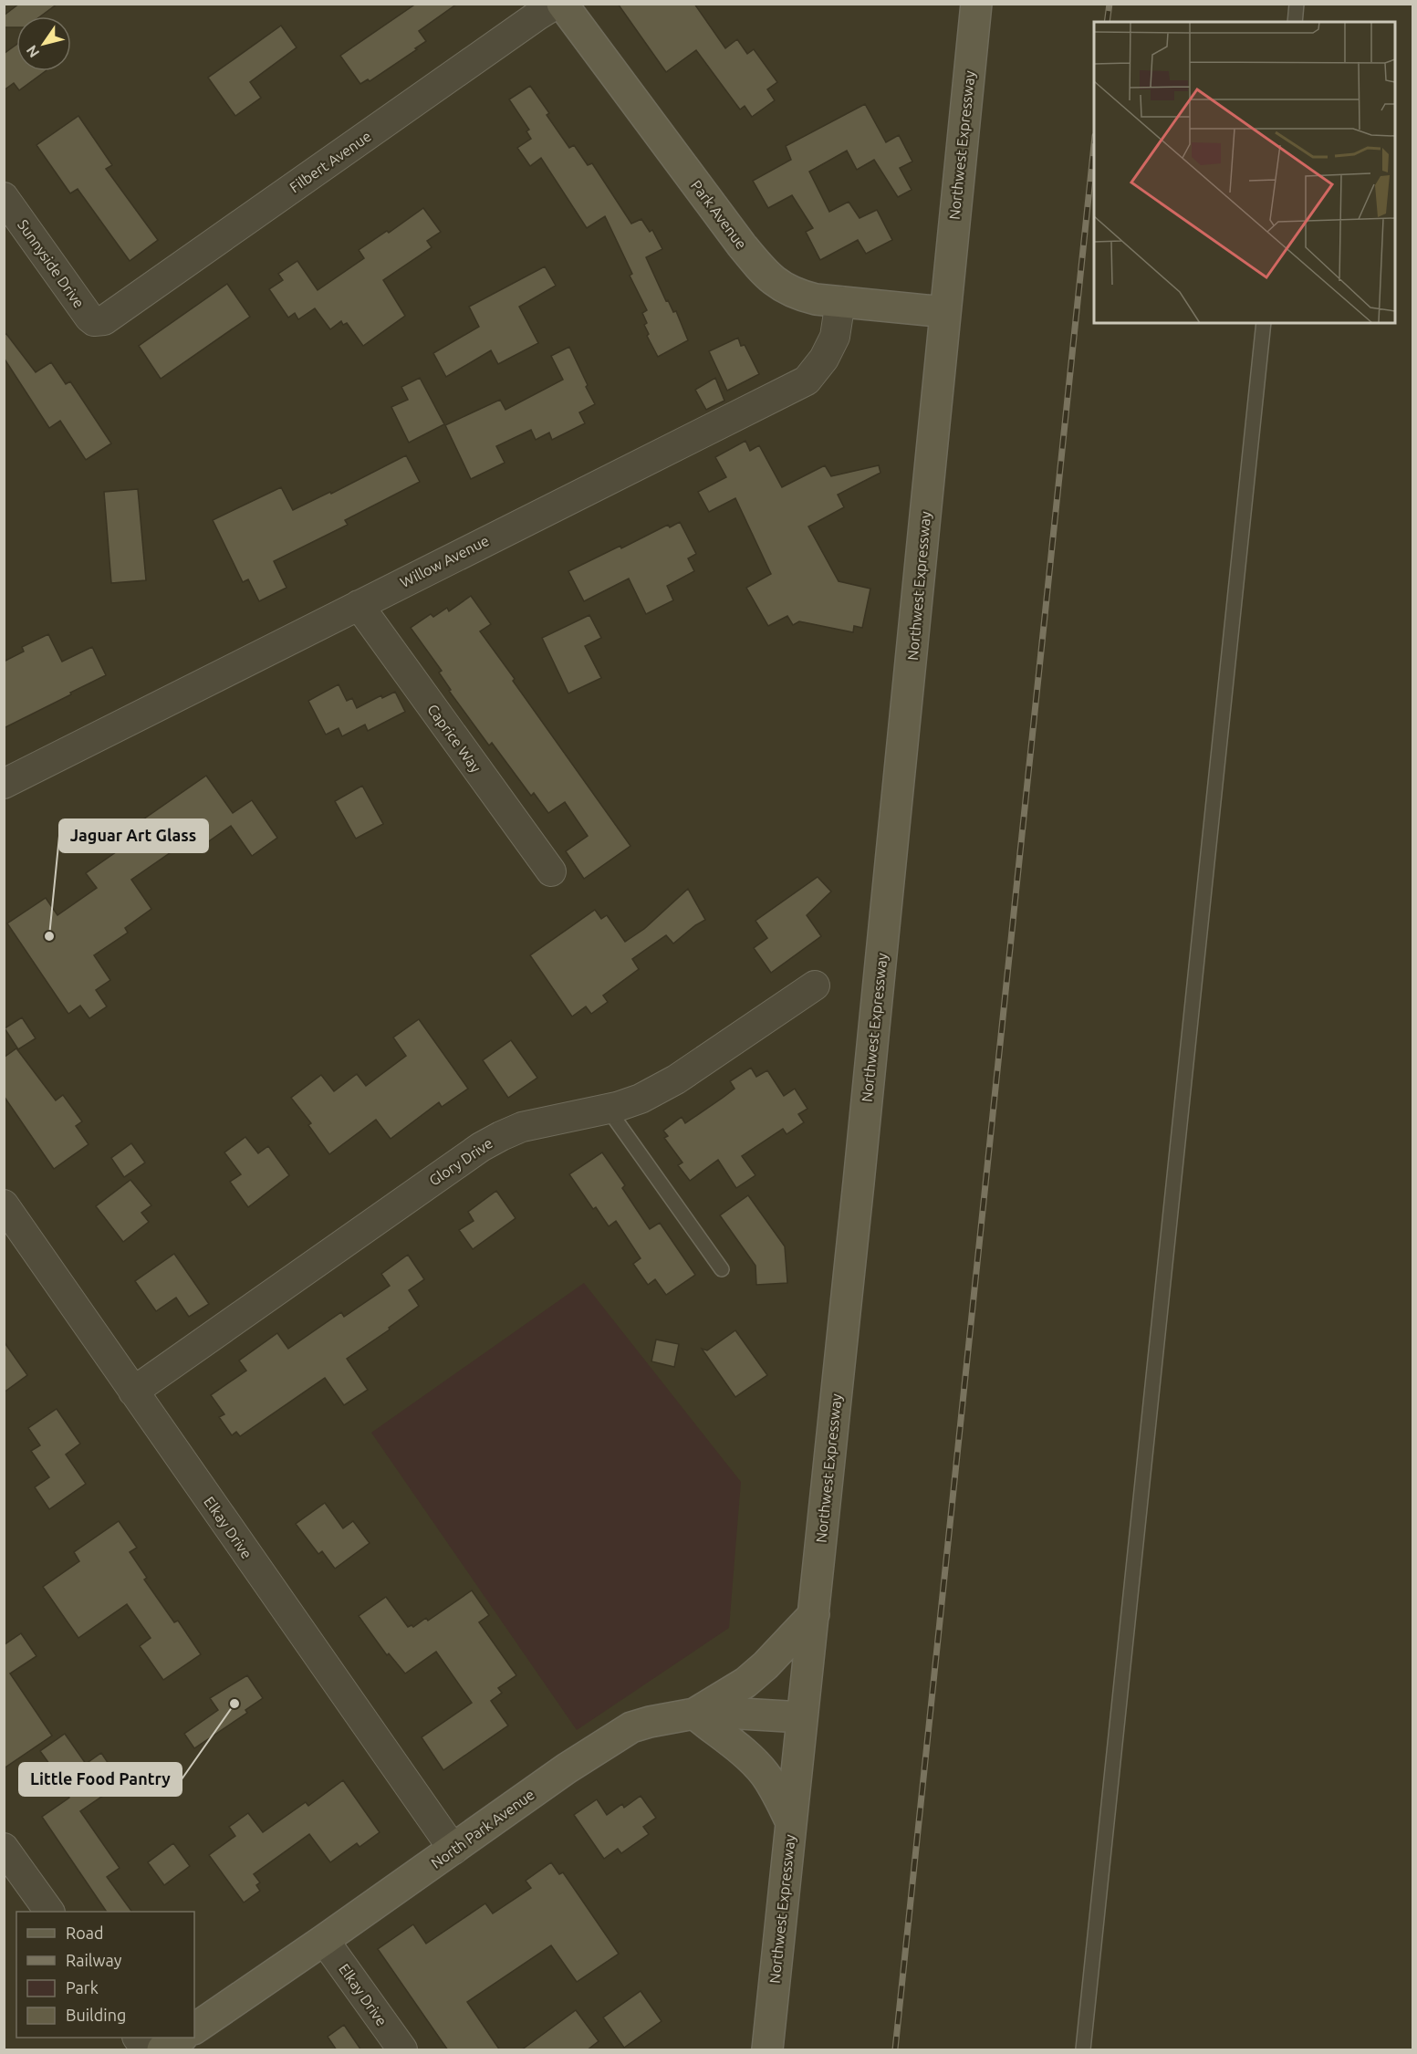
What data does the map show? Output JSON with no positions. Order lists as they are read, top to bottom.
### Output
{
  "streets": {
    "main road": ["Northwest Expressway", "Park Avenue", "North Park Avenue"],
    "street": [
      "Filbert Avenue",
      "Sunnyside Drive",
      "Willow Avenue",
      "Caprice Way",
      "Glory Drive",
      "Elkay Drive"
    ]
  },
  "crossings": [
    ["Northwest Expressway", "Park Avenue"],
    ["Northwest Expressway", "North Park Avenue"],
    ["Filbert Avenue", "Sunnyside Drive"],
    ["Park Avenue", "Willow Avenue"],
    ["Willow Avenue", "Caprice Way"],
    ["Glory Drive", "Elkay Drive"],
    ["Elkay Drive", "North Park Avenue"]
  ],
  "places": ["Jaguar Art Glass", "Little Food Pantry"],
  "legend": [
    "Road",
    "Railway",
    "Park",
    "Building"
  ],
  "north": "bottom left"
}
